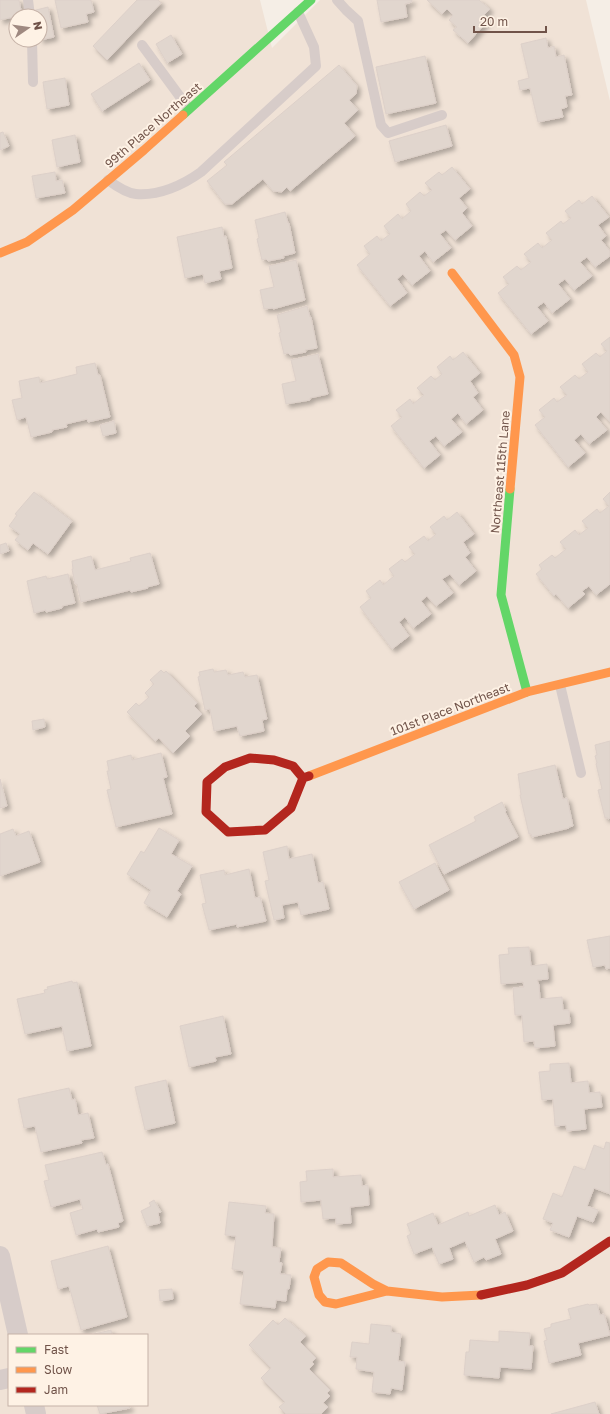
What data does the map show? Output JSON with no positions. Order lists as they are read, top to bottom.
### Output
{
  "streets": {
    "street": ["99th Place Northeast", "Northeast 115th Lane", "101st Place Northeast"]
  },
  "crossings": [
    ["Northeast 115th Lane", "101st Place Northeast"]
  ],
  "legend": ["Fast", "Slow", "Jam"],
  "scale_bar": "20 m",
  "north": "right"
}
